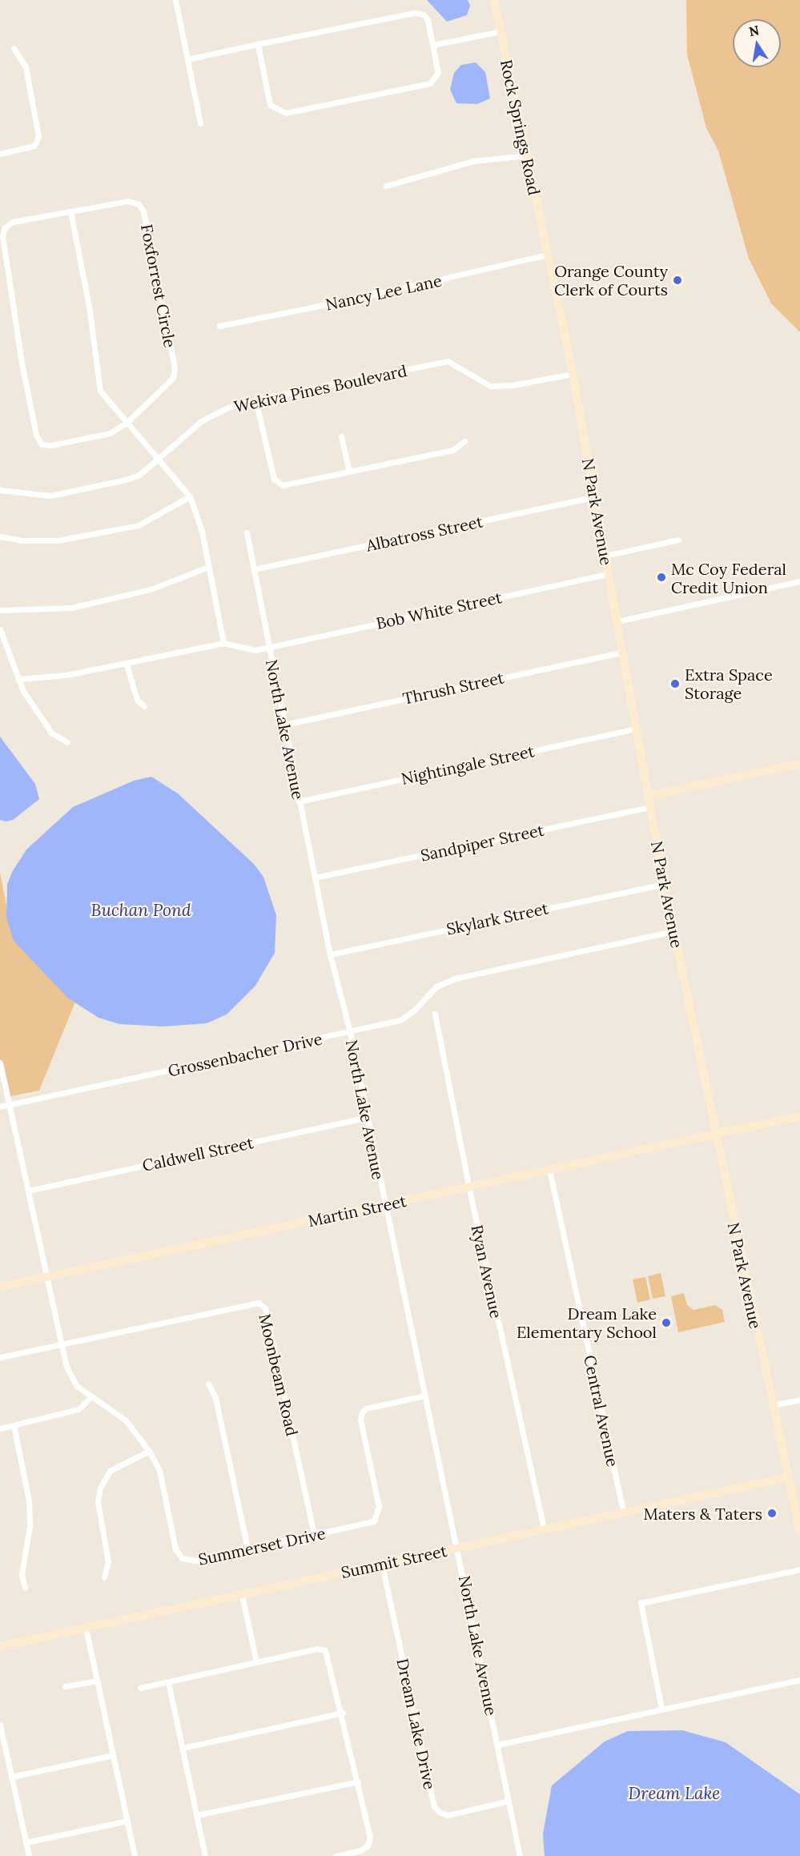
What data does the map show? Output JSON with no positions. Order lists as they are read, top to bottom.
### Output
{
  "streets": {
    "street": [
      "Rock Springs Road",
      "Foxforrest Circle",
      "Nancy Lee Lane",
      "Wekiva Pines Boulevard",
      "N Park Avenue",
      "Albatross Street",
      "Bob White Street",
      "Thrush Street",
      "North Lake Avenue",
      "Nightingale Street",
      "Sandpiper Street",
      "Skylark Street",
      "Grossenbacher Drive",
      "Caldwell Street",
      "Martin Street",
      "Ryan Avenue",
      "Moonbeam Road",
      "Central Avenue",
      "Summerset Drive",
      "Summit Street",
      "Dream Lake Drive"
    ]
  },
  "crossings": [
    ["Rock Springs Road", "Nancy Lee Lane"],
    ["Rock Springs Road", "N Park Avenue"],
    ["Nancy Lee Lane", "N Park Avenue"],
    ["Wekiva Pines Boulevard", "N Park Avenue"],
    ["N Park Avenue", "Albatross Street"],
    ["N Park Avenue", "Bob White Street"],
    ["N Park Avenue", "Thrush Street"],
    ["N Park Avenue", "Nightingale Street"],
    ["N Park Avenue", "Sandpiper Street"],
    ["N Park Avenue", "Skylark Street"],
    ["N Park Avenue", "Grossenbacher Drive"],
    ["N Park Avenue", "Martin Street"],
    ["N Park Avenue", "Summit Street"],
    ["Albatross Street", "North Lake Avenue"],
    ["Bob White Street", "North Lake Avenue"],
    ["Thrush Street", "North Lake Avenue"],
    ["North Lake Avenue", "Nightingale Street"],
    ["North Lake Avenue", "Sandpiper Street"],
    ["North Lake Avenue", "Skylark Street"],
    ["North Lake Avenue", "Grossenbacher Drive"],
    ["North Lake Avenue", "Caldwell Street"],
    ["North Lake Avenue", "Martin Street"],
    ["North Lake Avenue", "Summerset Drive"],
    ["North Lake Avenue", "Summit Street"],
    ["North Lake Avenue", "Dream Lake Drive"],
    ["Grossenbacher Drive", "Summerset Drive"],
    ["Caldwell Street", "Summerset Drive"],
    ["Martin Street", "Ryan Avenue"],
    ["Martin Street", "Central Avenue"],
    ["Martin Street", "Summerset Drive"],
    ["Ryan Avenue", "Summit Street"],
    ["Moonbeam Road", "Summerset Drive"],
    ["Central Avenue", "Summit Street"],
    ["Summit Street", "Dream Lake Drive"]
  ],
  "water": ["Buchan Pond", "Dream Lake"],
  "places": [
    "Orange County Clerk of Courts",
    "Mc Coy Federal Credit Union",
    "Extra Space Storage",
    "Dream Lake Elementary School",
    "Maters & Taters"
  ],
  "north": "top"
}
